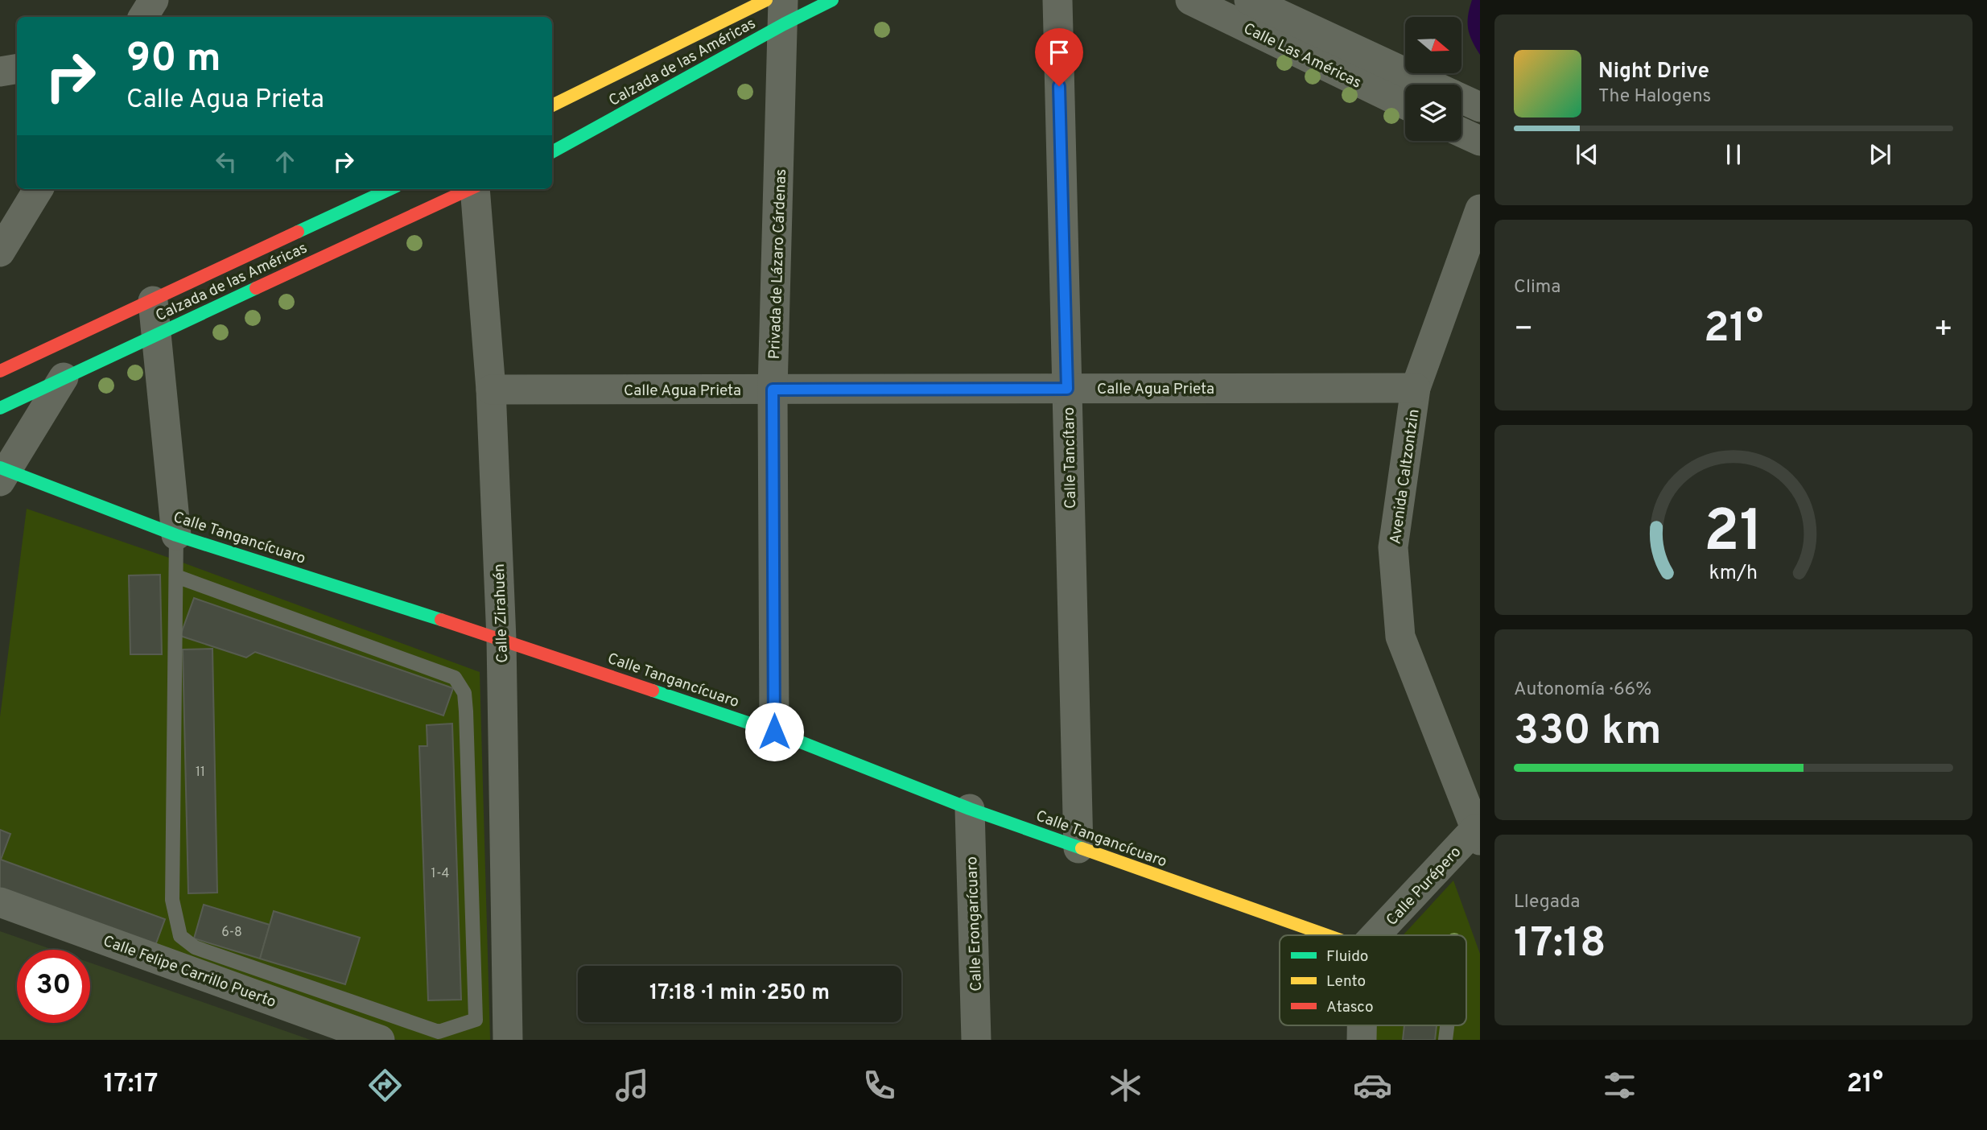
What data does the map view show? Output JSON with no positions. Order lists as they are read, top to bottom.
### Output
{
  "streets": {
    "main road": ["Calzada de las Américas", "Calle Tangancícuaro"],
    "street": [
      "Calle Las Américas",
      "Privada de Lázaro Cárdenas",
      "Calle Agua Prieta",
      "Calle Tancítaro",
      "Avenida Caltzontzin",
      "Calle Zirahuén",
      "Calle Purépero",
      "Calle Erongarícuaro",
      "Calle Felipe Carrillo Puerto"
    ]
  },
  "crossings": [
    ["Calzada de las Américas", "Privada de Lázaro Cárdenas"],
    ["Privada de Lázaro Cárdenas", "Calle Agua Prieta"],
    ["Privada de Lázaro Cárdenas", "Calle Tangancícuaro"],
    ["Calle Agua Prieta", "Calle Tancítaro"],
    ["Calle Agua Prieta", "Avenida Caltzontzin"],
    ["Calle Agua Prieta", "Calle Zirahuén"],
    ["Calle Tancítaro", "Calle Tangancícuaro"],
    ["Avenida Caltzontzin", "Calle Purépero"],
    ["Calle Tangancícuaro", "Calle Zirahuén"],
    ["Calle Tangancícuaro", "Calle Erongarícuaro"]
  ],
  "house_numbers": ["11", "1-4", "6-8"],
  "legend": ["Fluido", "Lento", "Atasco"],
  "north": "right",
  "page": {
    "turn": ["90 m", "Calle Agua Prieta"],
    "song": ["Night Drive", "The Halogens"],
    "tile": [
      "Clima",
      ["Autonomía · 66%", "330 km"],
      ["Llegada", "17:18"]
    ],
    "heat": ["−", "21°", "+"],
    "limit": "30",
    "trip": "17:18 · 1 min · 250 m",
    "tabs": ["17:17", "21°"],
    "gauge": ["21", "km/h"]
  }
}
